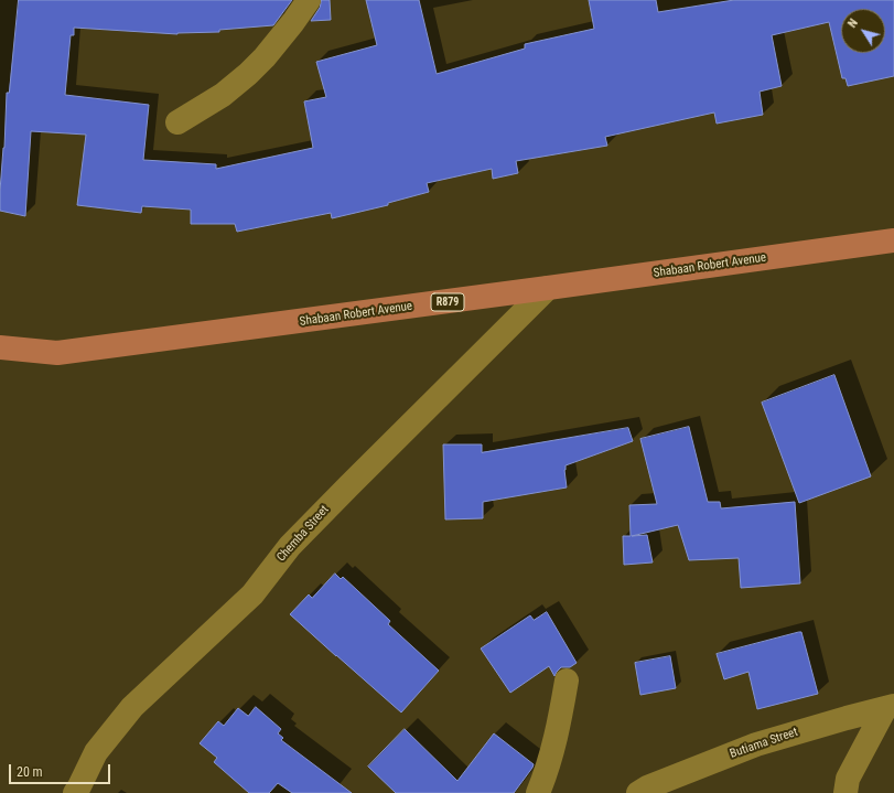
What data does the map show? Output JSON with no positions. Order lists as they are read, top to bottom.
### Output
{
  "streets": {
    "main road": ["Shabaan Robert Avenue", "R879"],
    "street": ["Chemba Street", "Butiama Street"]
  },
  "crossings": [
    ["Shabaan Robert Avenue", "Chemba Street"]
  ],
  "scale_bar": "20 m",
  "north": "top left"
}
